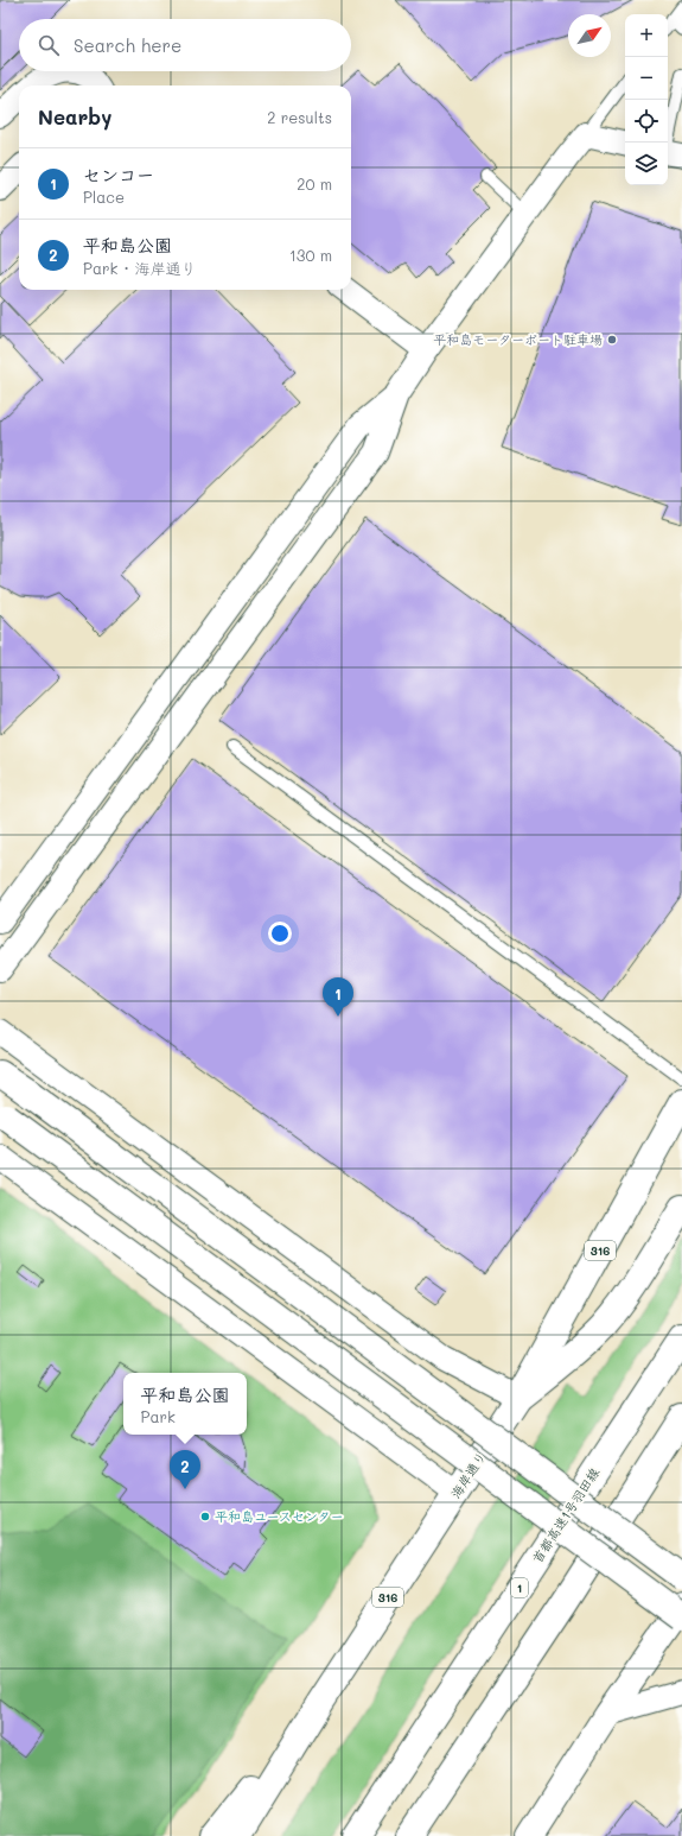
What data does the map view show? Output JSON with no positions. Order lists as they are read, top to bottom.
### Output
{
  "streets": {
    "main road": [
      "316",
      "海岸通り",
      "首都高速1号羽田線",
      "1"
    ]
  },
  "places": ["平和島モーターボート駐車場", "平和島ユースセンター"],
  "north": "top right",
  "page": {
    "map_buttons": ["+", "−"],
    "search": "Search here",
    "heading": ["Nearby", "2 results"],
    "list": [
      {
        "mark": "1",
        "name": "センコー",
        "note": "Place",
        "value": "20 m"
      },
      {
        "mark": "2",
        "name": "平和島公園",
        "note": "Park · 海岸通り",
        "value": "130 m"
      }
    ],
    "pins": ["1", "2"],
    "popup": ["平和島公園", "Park"]
  }
}
